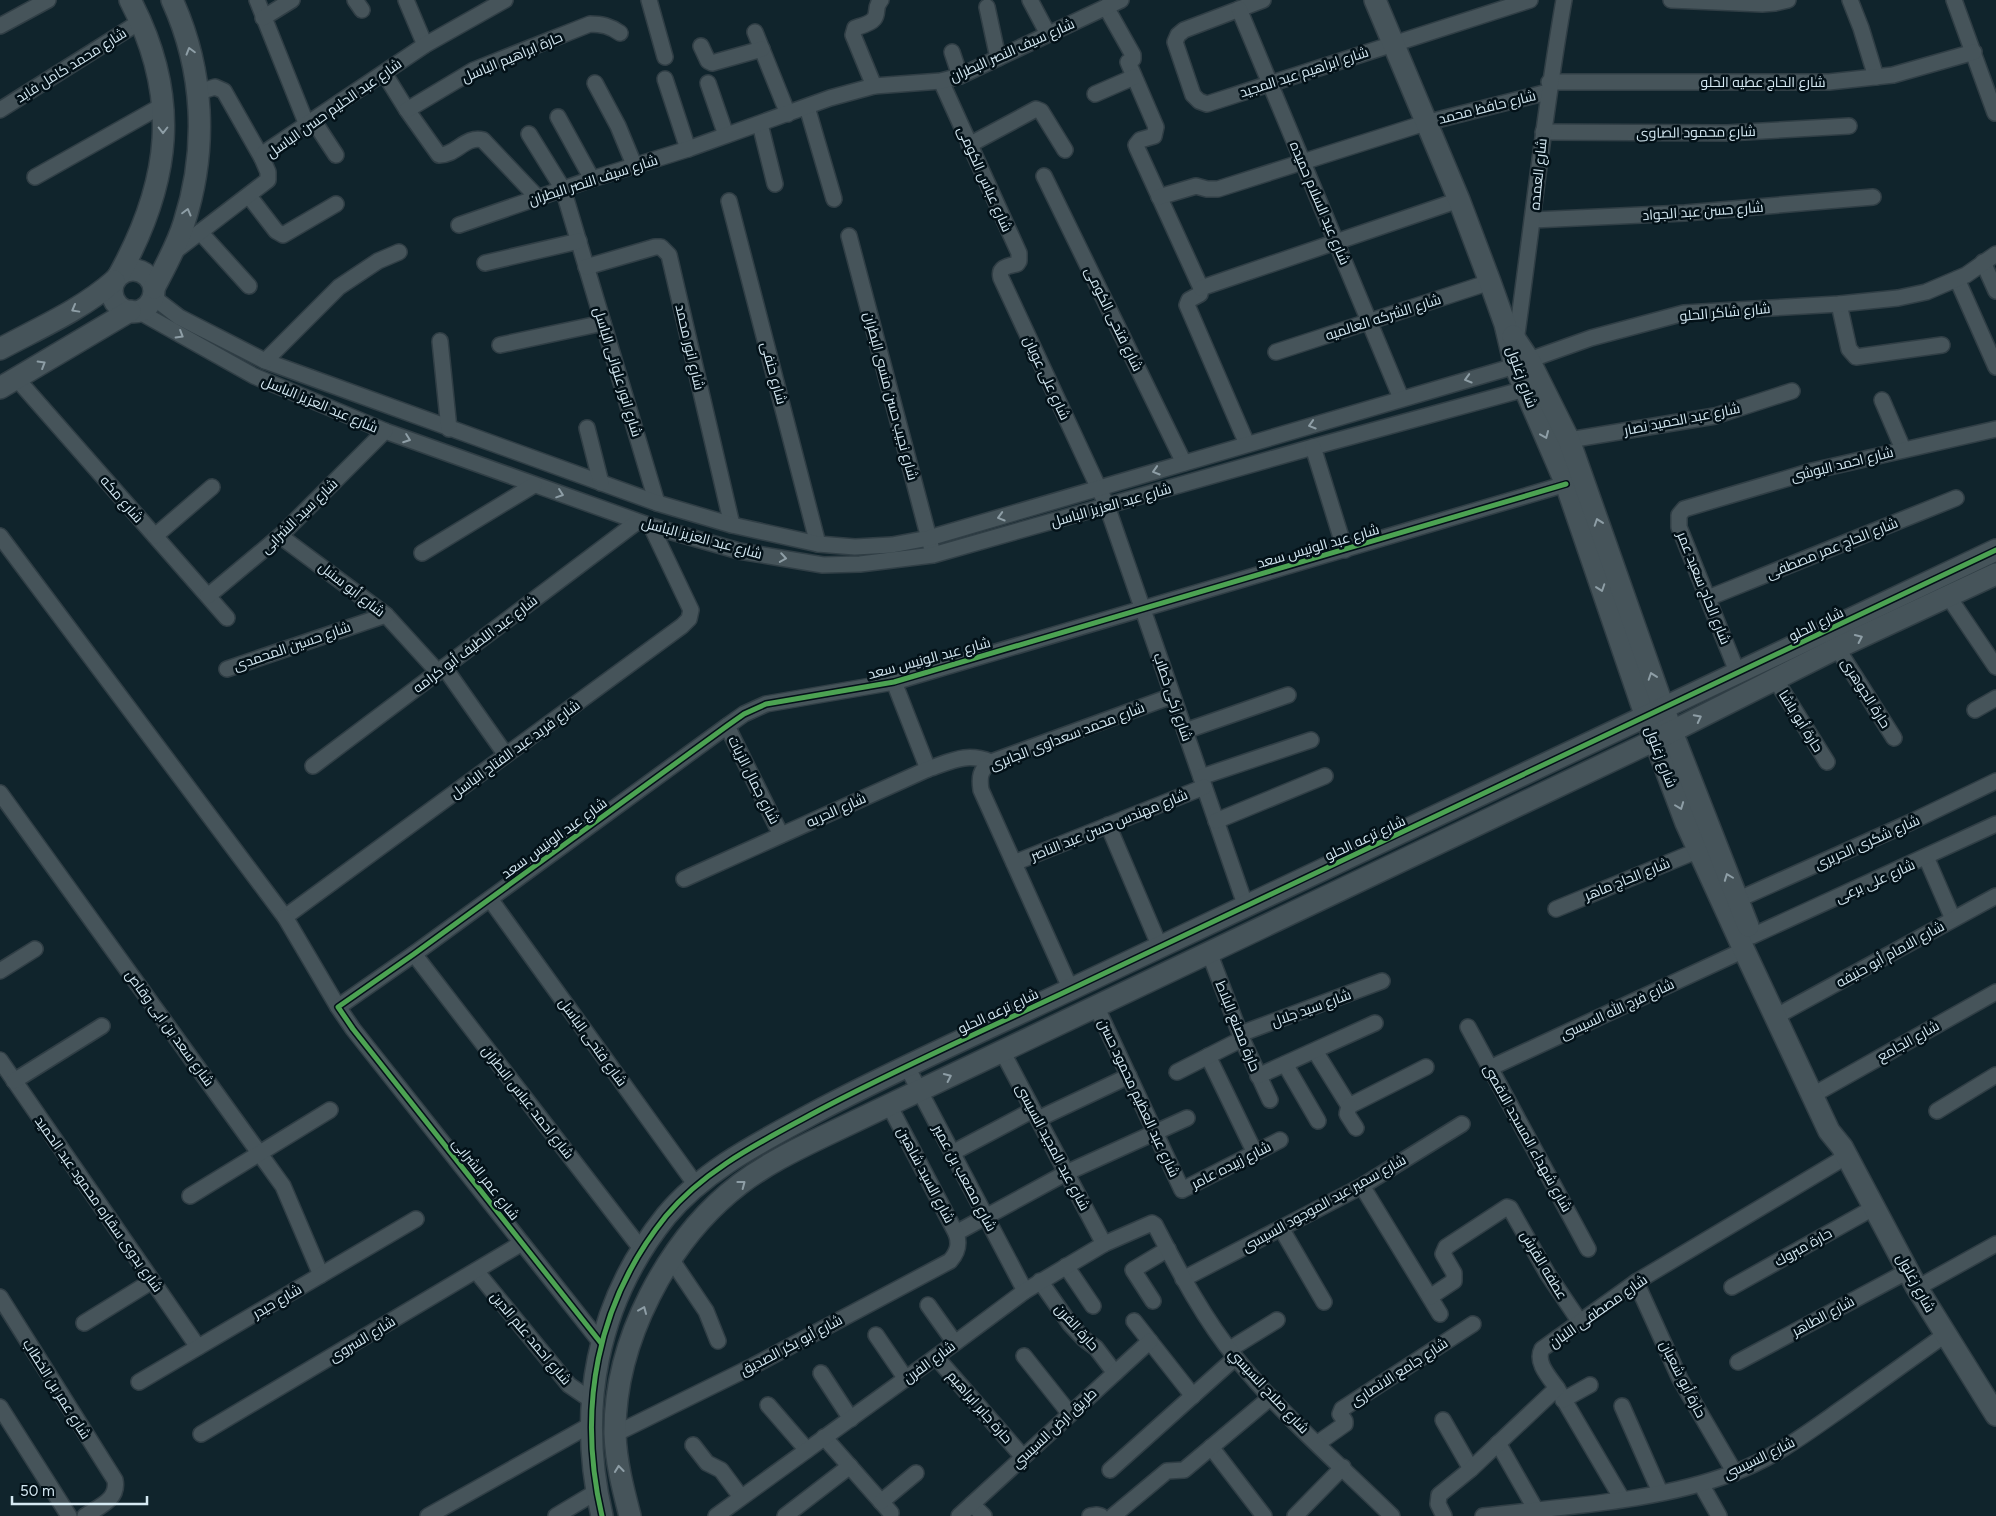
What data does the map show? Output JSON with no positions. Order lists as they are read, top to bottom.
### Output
{
  "streets": {
    "street": [
      "شارع سيف النصر البطران",
      "حارة ابراهيم الباسل",
      "شارع محمد كامل فايد",
      "شارع ابراهيم عبد المجيد",
      "شارع الحاج عطيه الحلو",
      "شارع حافظ محمد",
      "شارع عبد الحليم حسن الباسل",
      "شارع محمود الصاوى",
      "شارع العمده",
      "شارع عباس الكومى",
      "شارع عبد السلام حميده",
      "شارع حسن عبد الجواد",
      "شارع شاكر الحلو",
      "شارع الشركه العالميه",
      "شارع فتحى الكومى",
      "شارع انور محمد",
      "شارع انور علوانى الباسل",
      "شارع حنفى",
      "شارع زغلول",
      "شارع على عويان",
      "شارع نجيب حسن منسى البطران",
      "شارع عبد العزيز الباسل",
      "شارع عبد الحميد نصار",
      "شارع احمد البوشى",
      "شارع مكه",
      "شارع سيد الشرابى",
      "شارع عبد الونيس سعد",
      "شارع الحاج عمر مصطفى",
      "شارع الحاج سعيد عمر",
      "شارع أبو سنبل",
      "شارع الحلو",
      "شارع عبد اللطيف أبو كرامه",
      "شارع حسين المحمدى",
      "حارة الجوهرى",
      "شارع زكى خطاب",
      "حارة أبو باشا",
      "شارع محمد سعداوى الجابرى",
      "شارع فريد عبد الفتاح الباسل",
      "شارع جمال الزيات",
      "شارع الحريه",
      "شارع مهندس حسن عبد الناصر",
      "شارع ترعه الحلو",
      "شارع شكرى الحريرى",
      "شارع الحاج ماهر",
      "شارع على برعى",
      "شارع الامام أبو حنيفه",
      "شارع سيد جلال",
      "شارع فرج الله السيسى",
      "حارة مصنع البلاط",
      "شارع سعد بن ابى وقاص",
      "شارع الجامع",
      "شارع فتحى الباسل",
      "شارع عبد العظيم محمود حسن",
      "شارع احمد عباس البطران",
      "شارع شهداء المسجد الاقصى",
      "شارع عبد المجيد السيسى",
      "شارع زبيده عامر",
      "شارع السيد شاهين",
      "شارع مصعب بن عمير",
      "شارع عمر الشرابى",
      "شارع سمير عبد الموجود السيسى",
      "شارع بدوى سقاره محمود عبد الحميد",
      "حارة مبروك",
      "عطفه القرش",
      "شارع حيدر",
      "شارع مصطفى اللبان",
      "شارع الطاهر",
      "حارة الفرن",
      "شارع احمد علم الدين",
      "شارع السروى",
      "شارع أبو بكر الصديق",
      "شارع الفرن",
      "شارع جامع الانصارى",
      "حارة أبو شعبان",
      "شارع عمر بن الخطاب",
      "شارع صلاح السيسي",
      "حارة جابر ابراهيم",
      "طريق ارض السيسي",
      "شارع السيسى"
    ]
  },
  "crossings": [
    ["شارع سيف النصر البطران", "شارع عباس الكومى"],
    ["شارع سيف النصر البطران", "شارع انور علوانى الباسل"],
    ["شارع ابراهيم عبد المجيد", "شارع عبد السلام حميده"],
    ["شارع ابراهيم عبد المجيد", "شارع زغلول"],
    ["شارع الحاج عطيه الحلو", "شارع حافظ محمد"],
    ["شارع الحاج عطيه الحلو", "شارع العمده"],
    ["شارع حافظ محمد", "شارع العمده"],
    ["شارع حافظ محمد", "شارع عبد السلام حميده"],
    ["شارع حافظ محمد", "شارع زغلول"],
    ["شارع محمود الصاوى", "شارع العمده"],
    ["شارع العمده", "شارع حسن عبد الجواد"],
    ["شارع العمده", "شارع زغلول"],
    ["شارع عباس الكومى", "شارع على عويان"],
    ["شارع عبد السلام حميده", "شارع الشركه العالميه"],
    ["شارع عبد السلام حميده", "شارع عبد العزيز الباسل"],
    ["شارع شاكر الحلو", "شارع زغلول"],
    ["شارع شاكر الحلو", "شارع عبد العزيز الباسل"],
    ["شارع الشركه العالميه", "شارع زغلول"],
    ["شارع فتحى الكومى", "شارع عبد العزيز الباسل"],
    ["شارع انور محمد", "شارع انور علوانى الباسل"],
    ["شارع انور محمد", "شارع عبد العزيز الباسل"],
    ["شارع انور علوانى الباسل", "شارع عبد العزيز الباسل"],
    ["شارع حنفى", "شارع عبد العزيز الباسل"],
    ["شارع زغلول", "شارع عبد العزيز الباسل"],
    ["شارع زغلول", "شارع عبد الحميد نصار"],
    ["شارع زغلول", "شارع عبد الونيس سعد"],
    ["شارع زغلول", "شارع الحلو"],
    ["شارع زغلول", "شارع ترعه الحلو"],
    ["شارع زغلول", "شارع شكرى الحريرى"],
    ["شارع زغلول", "شارع الحاج ماهر"],
    ["شارع زغلول", "شارع على برعى"],
    ["شارع زغلول", "شارع الامام أبو حنيفه"],
    ["شارع زغلول", "شارع فرج الله السيسى"],
    ["شارع زغلول", "شارع الجامع"],
    ["شارع زغلول", "حارة مبروك"],
    ["شارع زغلول", "شارع مصطفى اللبان"],
    ["شارع زغلول", "شارع الطاهر"],
    ["شارع زغلول", "شارع السيسى"],
    ["شارع على عويان", "شارع عبد العزيز الباسل"],
    ["شارع على عويان", "شارع زكى خطاب"],
    ["شارع نجيب حسن منسى البطران", "شارع عبد العزيز الباسل"],
    ["شارع عبد العزيز الباسل", "شارع سيد الشرابى"],
    ["شارع عبد العزيز الباسل", "شارع عبد اللطيف أبو كرامه"],
    ["شارع عبد العزيز الباسل", "شارع زكى خطاب"],
    ["شارع عبد العزيز الباسل", "شارع فريد عبد الفتاح الباسل"],
    ["شارع احمد البوشى", "شارع الحاج سعيد عمر"],
    ["شارع مكه", "شارع سيد الشرابى"],
    ["شارع سيد الشرابى", "شارع أبو سنبل"],
    ["شارع عبد الونيس سعد", "شارع زكى خطاب"],
    ["شارع عبد الونيس سعد", "شارع جمال الزيات"],
    ["شارع عبد الونيس سعد", "شارع فتحى الباسل"],
    ["شارع عبد الونيس سعد", "شارع احمد عباس البطران"],
    ["شارع عبد الونيس سعد", "شارع عمر الشرابى"],
    ["شارع الحاج عمر مصطفى", "شارع الحاج سعيد عمر"],
    ["شارع الحاج سعيد عمر", "شارع الحلو"],
    ["شارع أبو سنبل", "شارع عبد اللطيف أبو كرامه"],
    ["شارع أبو سنبل", "شارع حسين المحمدى"],
    ["شارع أبو سنبل", "شارع فريد عبد الفتاح الباسل"],
    ["شارع الحلو", "حارة الجوهرى"],
    ["شارع الحلو", "حارة أبو باشا"],
    ["شارع الحلو", "شارع ترعه الحلو"],
    ["شارع عبد اللطيف أبو كرامه", "شارع فريد عبد الفتاح الباسل"],
    ["شارع زكى خطاب", "شارع محمد سعداوى الجابرى"],
    ["شارع زكى خطاب", "شارع مهندس حسن عبد الناصر"],
    ["شارع زكى خطاب", "شارع ترعه الحلو"],
    ["شارع محمد سعداوى الجابرى", "شارع الحريه"],
    ["شارع محمد سعداوى الجابرى", "شارع مهندس حسن عبد الناصر"],
    ["شارع جمال الزيات", "شارع الحريه"],
    ["شارع ترعه الحلو", "شارع فتحى الباسل"],
    ["شارع ترعه الحلو", "شارع احمد عباس البطران"],
    ["شارع ترعه الحلو", "شارع مصعب بن عمير"],
    ["شارع ترعه الحلو", "شارع عمر الشرابى"],
    ["شارع ترعه الحلو", "شارع احمد علم الدين"],
    ["شارع على برعى", "شارع فرج الله السيسى"],
    ["شارع سيد جلال", "حارة مصنع البلاط"],
    ["شارع فرج الله السيسى", "شارع شهداء المسجد الاقصى"],
    ["شارع سعد بن ابى وقاص", "شارع حيدر"],
    ["شارع عبد العظيم محمود حسن", "شارع زبيده عامر"],
    ["شارع عبد المجيد السيسى", "شارع الفرن"],
    ["شارع السيد شاهين", "شارع أبو بكر الصديق"],
    ["شارع مصعب بن عمير", "شارع الفرن"],
    ["شارع عمر الشرابى", "شارع السروى"],
    ["شارع سمير عبد الموجود السيسى", "شارع صلاح السيسي"],
    ["شارع بدوى سقاره محمود عبد الحميد", "شارع حيدر"],
    ["عطفه القرش", "شارع مصطفى اللبان"],
    ["شارع مصطفى اللبان", "حارة أبو شعبان"],
    ["حارة الفرن", "شارع الفرن"],
    ["حارة الفرن", "طريق ارض السيسي"],
    ["شارع احمد علم الدين", "شارع السروى"],
    ["شارع الفرن", "شارع صلاح السيسي"],
    ["شارع الفرن", "حارة جابر ابراهيم"],
    ["شارع جامع الانصارى", "شارع صلاح السيسي"],
    ["حارة أبو شعبان", "شارع السيسى"],
    ["حارة جابر ابراهيم", "طريق ارض السيسي"]
  ],
  "scale_bar": "50 m"
}
